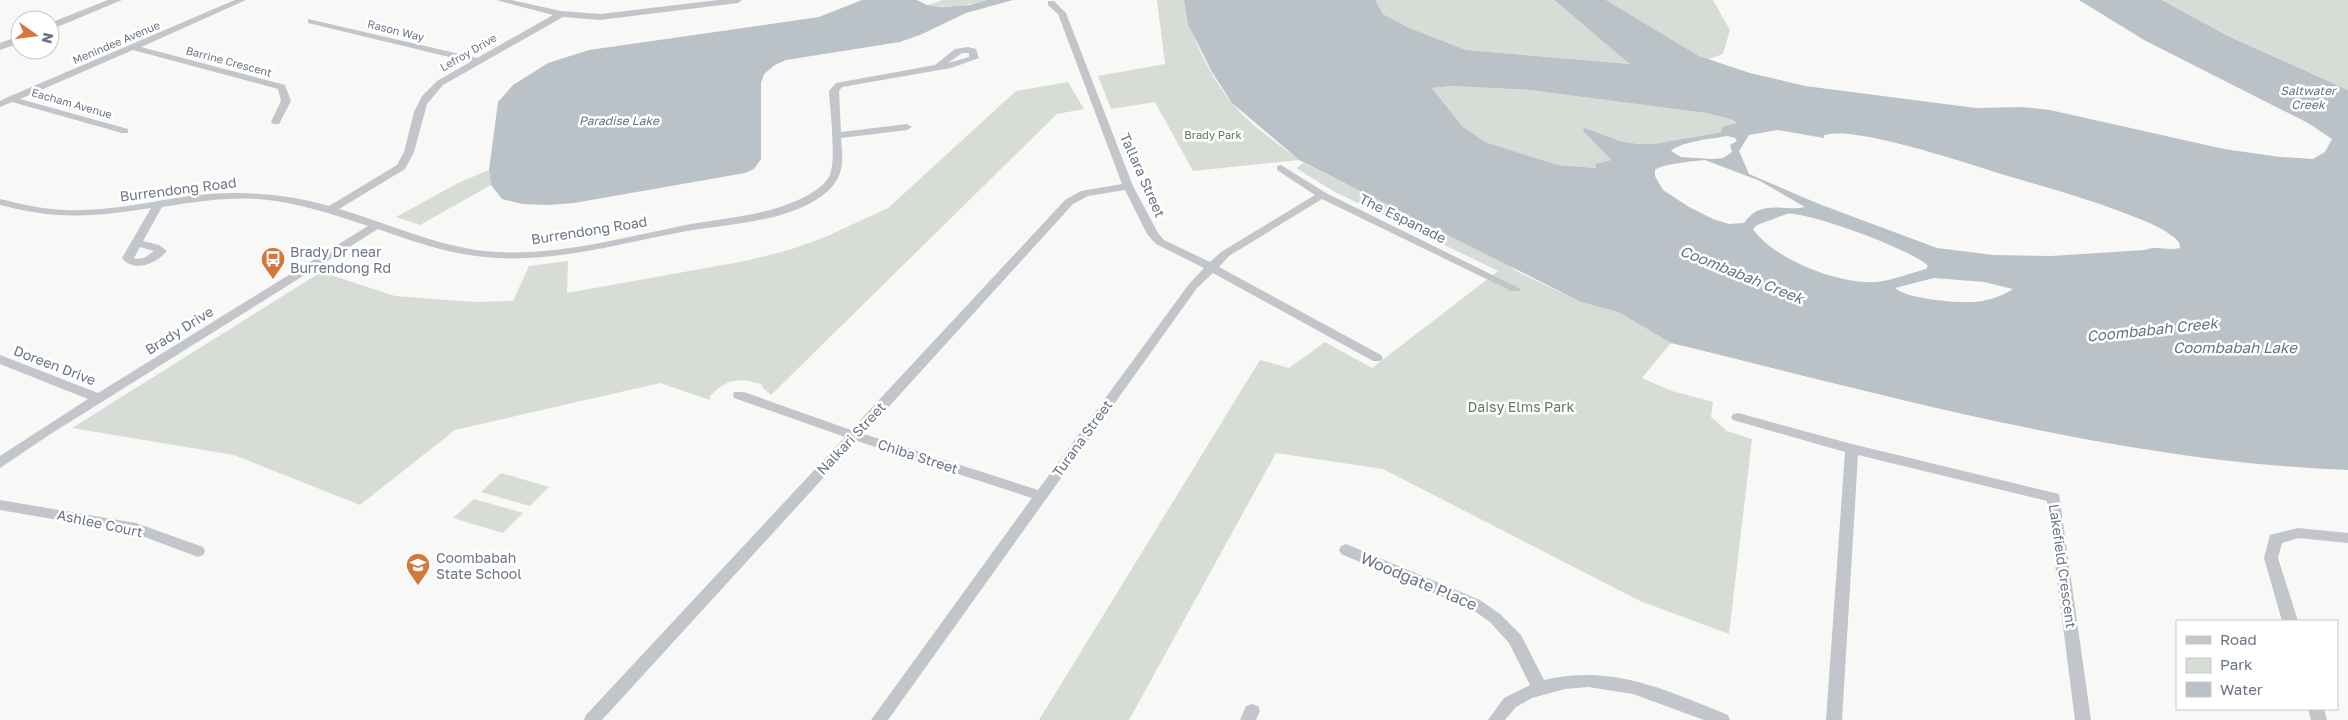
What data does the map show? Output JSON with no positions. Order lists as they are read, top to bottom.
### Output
{
  "streets": {
    "street": [
      "Rason Way",
      "Menindee Avenue",
      "Lefroy Drive",
      "Barrine Crescent",
      "Eacham Avenue",
      "Tallara Street",
      "Burrendong Road",
      "The Espanade",
      "Brady Drive",
      "Doreen Drive",
      "Nalkari Street",
      "Turana Street",
      "Chiba Street",
      "Ashlee Court",
      "Lakefield Crescent",
      "Woodgate Place"
    ]
  },
  "crossings": [
    ["Rason Way", "Lefroy Drive"],
    ["Menindee Avenue", "Barrine Crescent"],
    ["Menindee Avenue", "Eacham Avenue"],
    ["Lefroy Drive", "Burrendong Road"],
    ["Tallara Street", "Nalkari Street"],
    ["Tallara Street", "Turana Street"],
    ["Burrendong Road", "Brady Drive"],
    ["The Espanade", "Turana Street"],
    ["Brady Drive", "Doreen Drive"],
    ["Nalkari Street", "Chiba Street"],
    ["Turana Street", "Chiba Street"]
  ],
  "water": [
    "Saltwater Creek",
    "Paradise Lake",
    "Coombabah Creek",
    "Coombabah Lake"
  ],
  "parks": ["Brady Park", "Daisy Elms Park"],
  "places": {
    "bus stop": ["Brady Dr near Burrendong Rd"],
    "school or university": ["Coombabah State School"]
  },
  "legend": ["Road", "Park", "Water"],
  "north": "right"
}
